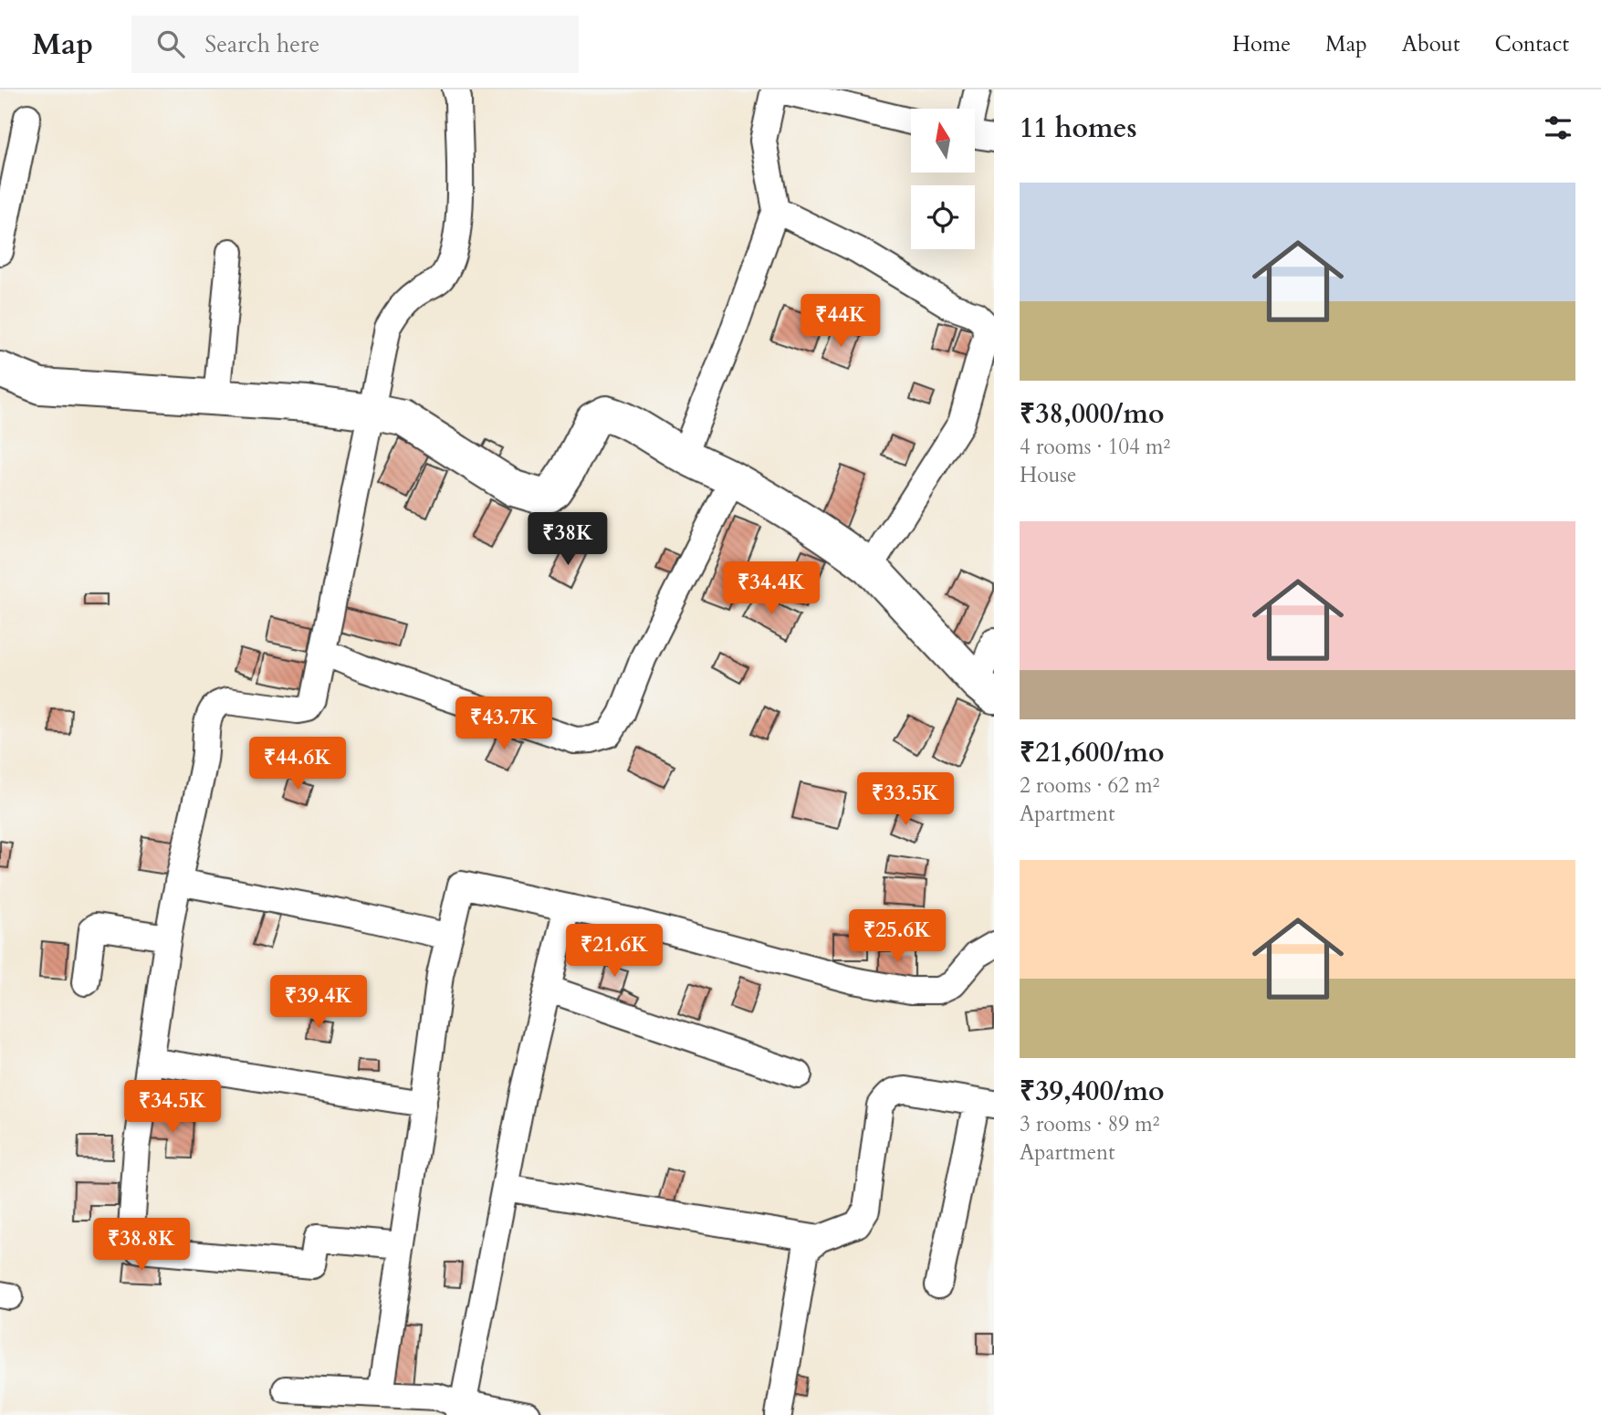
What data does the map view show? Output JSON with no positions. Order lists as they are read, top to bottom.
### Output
{
  "north": "top",
  "page": {
    "header": "Map",
    "search": "Search here",
    "nav": [
      "Home",
      "Map",
      "About",
      "Contact"
    ],
    "heading": "11 homes",
    "list": [
      {
        "name": "₹38,000/mo",
        "note": "4 rooms · 104 m² · House"
      },
      {
        "name": "₹21,600/mo",
        "note": "2 rooms · 62 m² · Apartment"
      },
      {
        "name": "₹39,400/mo",
        "note": "3 rooms · 89 m² · Apartment"
      }
    ],
    "price": [
      "₹44K",
      "₹38K",
      "₹34.4K",
      "₹43.7K",
      "₹44.6K",
      "₹33.5K",
      "₹25.6K",
      "₹21.6K",
      "₹39.4K",
      "₹34.5K",
      "₹38.8K"
    ]
  }
}
